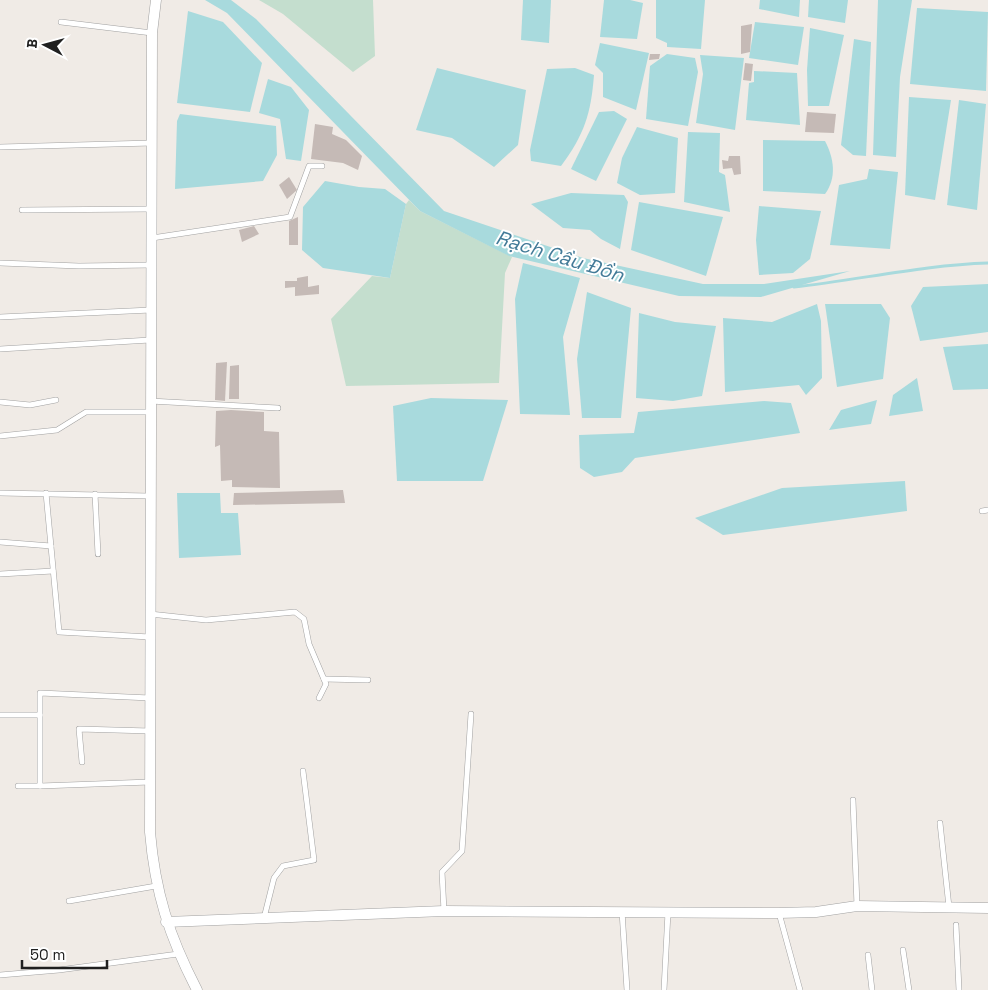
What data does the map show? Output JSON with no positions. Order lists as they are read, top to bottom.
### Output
{
  "water": ["Rạch Cầu Đồn"],
  "scale_bar": "50 m",
  "north": "left"
}
